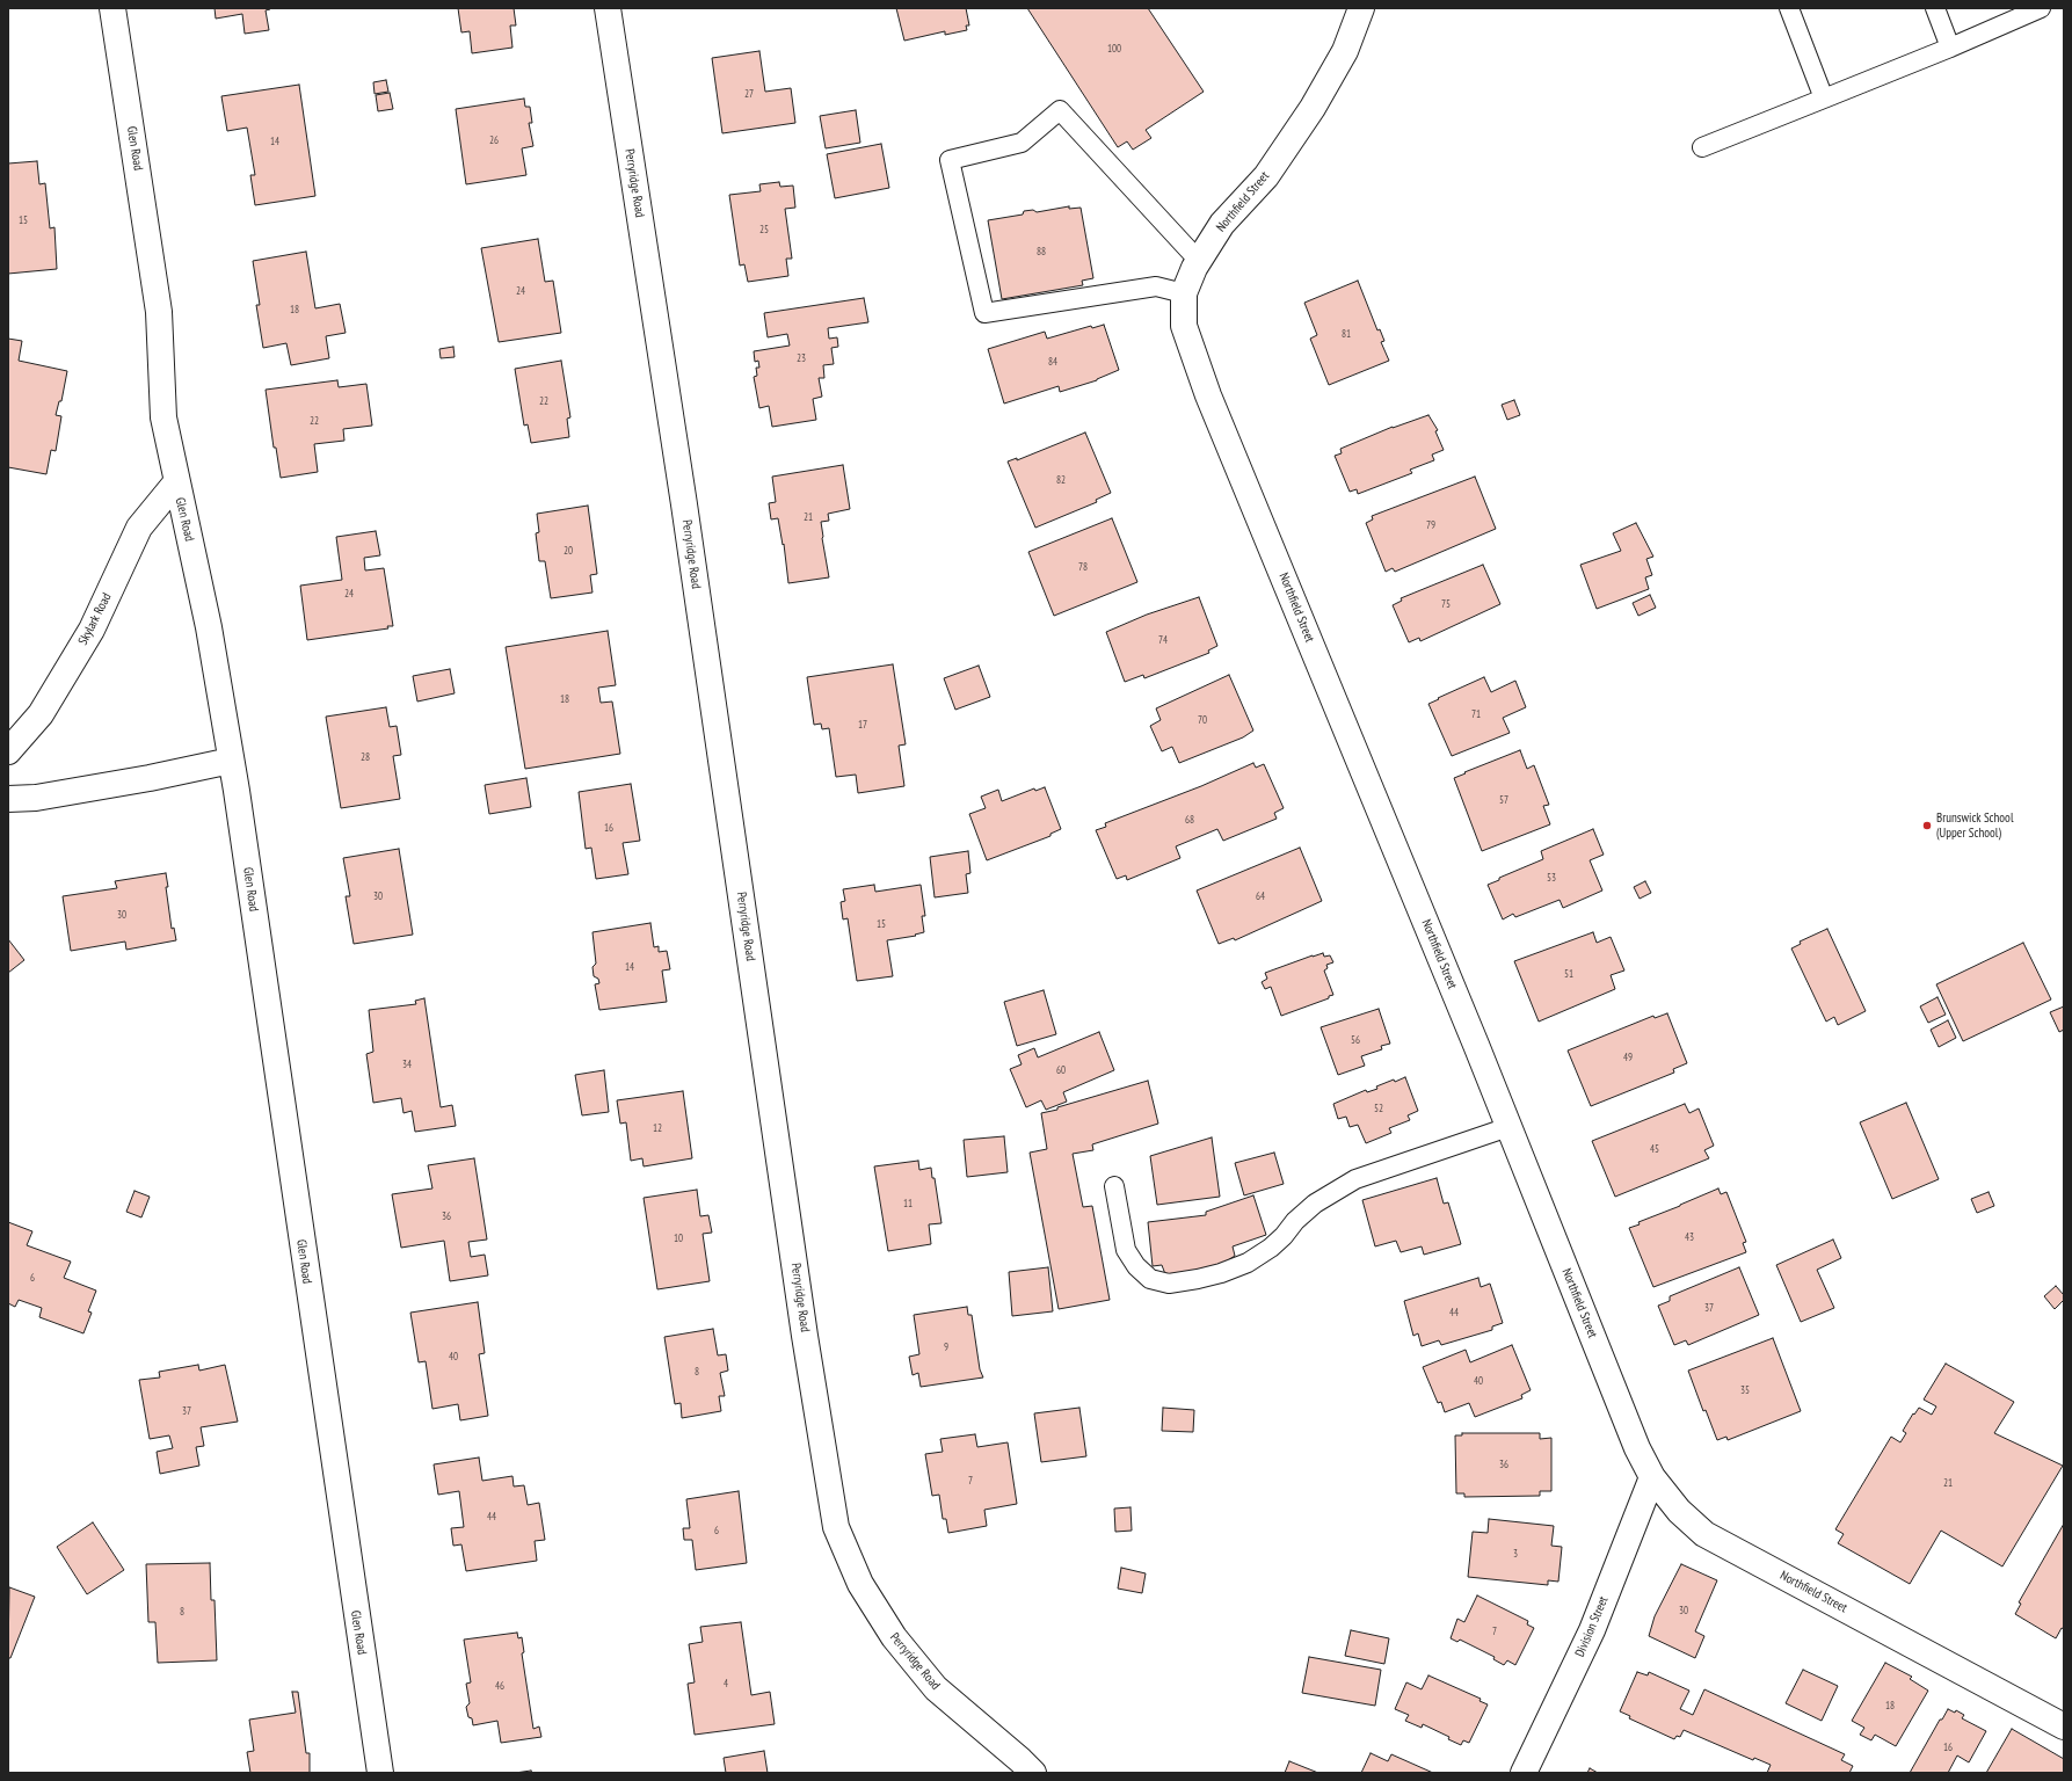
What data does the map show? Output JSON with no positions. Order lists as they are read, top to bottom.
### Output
{
  "streets": {
    "street": [
      "Glen Road",
      "Perryridge Road",
      "Northfield Street",
      "Skylark Road",
      "Division Street"
    ]
  },
  "crossings": [
    ["Glen Road", "Skylark Road"],
    ["Northfield Street", "Division Street"]
  ],
  "places": ["Brunswick School (Upper School)"],
  "house_numbers": [
    "100",
    "27",
    "26",
    "14",
    "15",
    "25",
    "88",
    "24",
    "18",
    "81",
    "23",
    "84",
    "22",
    "22",
    "82",
    "21",
    "79",
    "20",
    "78",
    "24",
    "75",
    "74",
    "18",
    "71",
    "70",
    "17",
    "28",
    "57",
    "68",
    "16",
    "53",
    "30",
    "64",
    "30",
    "15",
    "14",
    "51",
    "56",
    "49",
    "34",
    "60",
    "52",
    "12",
    "45",
    "11",
    "36",
    "43",
    "10",
    "6",
    "37",
    "44",
    "9",
    "40",
    "8",
    "40",
    "35",
    "37",
    "36",
    "7",
    "21",
    "44",
    "6",
    "3",
    "30",
    "8",
    "7",
    "4",
    "46",
    "18",
    "16"
  ]
}
